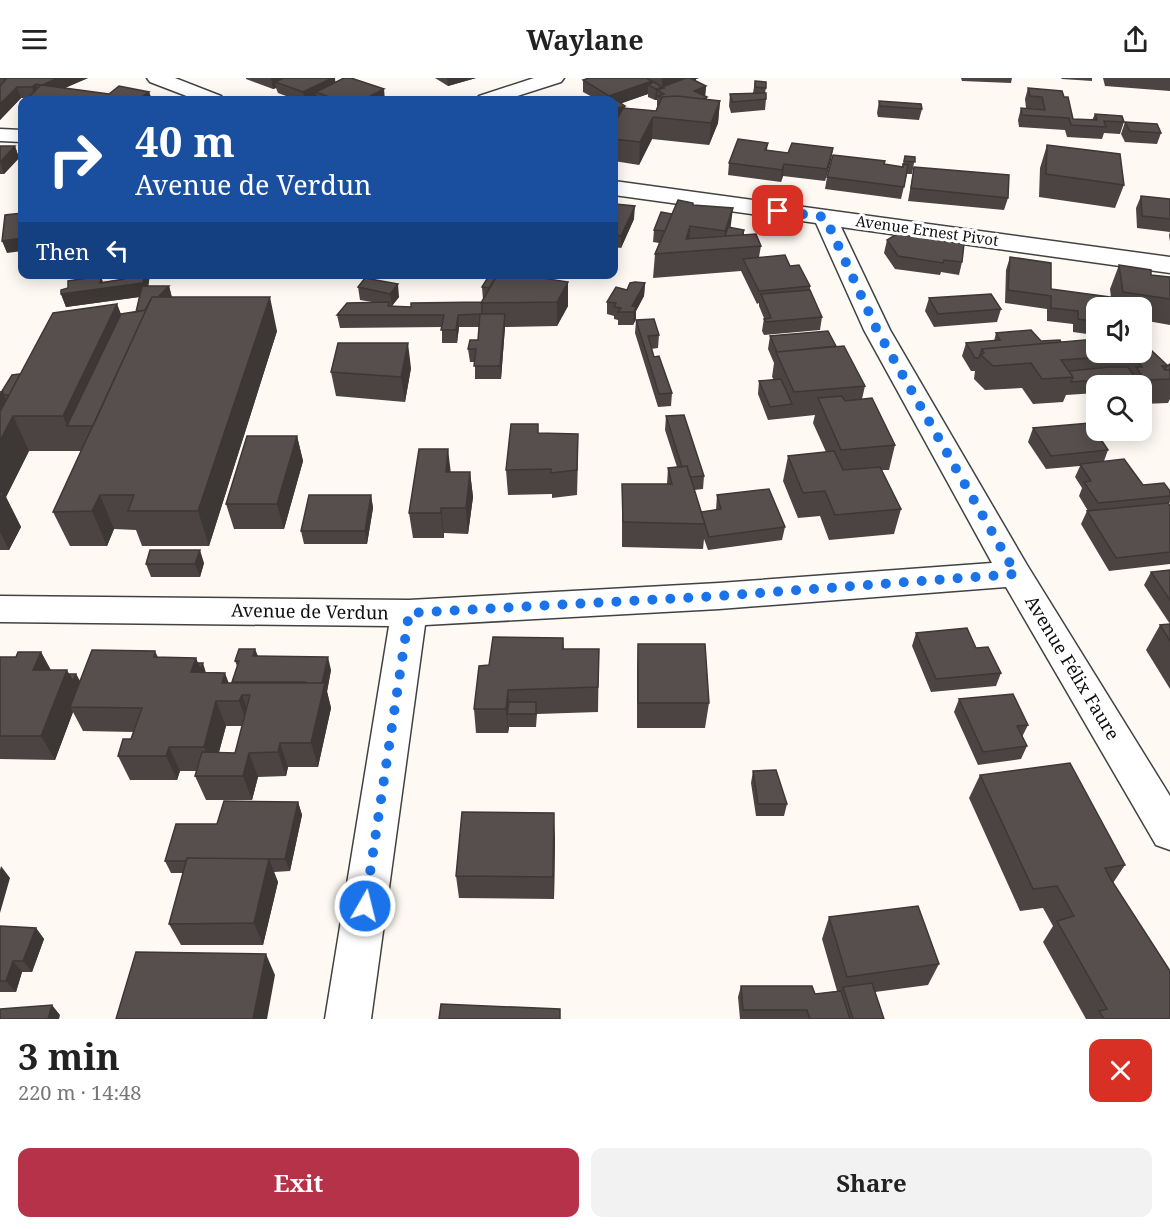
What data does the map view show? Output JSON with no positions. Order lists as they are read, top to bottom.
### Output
{
  "streets": {
    "street": ["Avenue Ernest Pivot", "Avenue de Verdun", "Avenue Félix Faure"]
  },
  "crossings": [
    ["Avenue Ernest Pivot", "Avenue Félix Faure"],
    ["Avenue de Verdun", "Avenue Félix Faure"]
  ],
  "page": {
    "header": "Waylane",
    "turn": ["40 m", "Avenue de Verdun"],
    "then": "Then",
    "heading": ["3 min", "220 m · 14:48"],
    "buttons": ["Exit", "Share"]
  }
}
